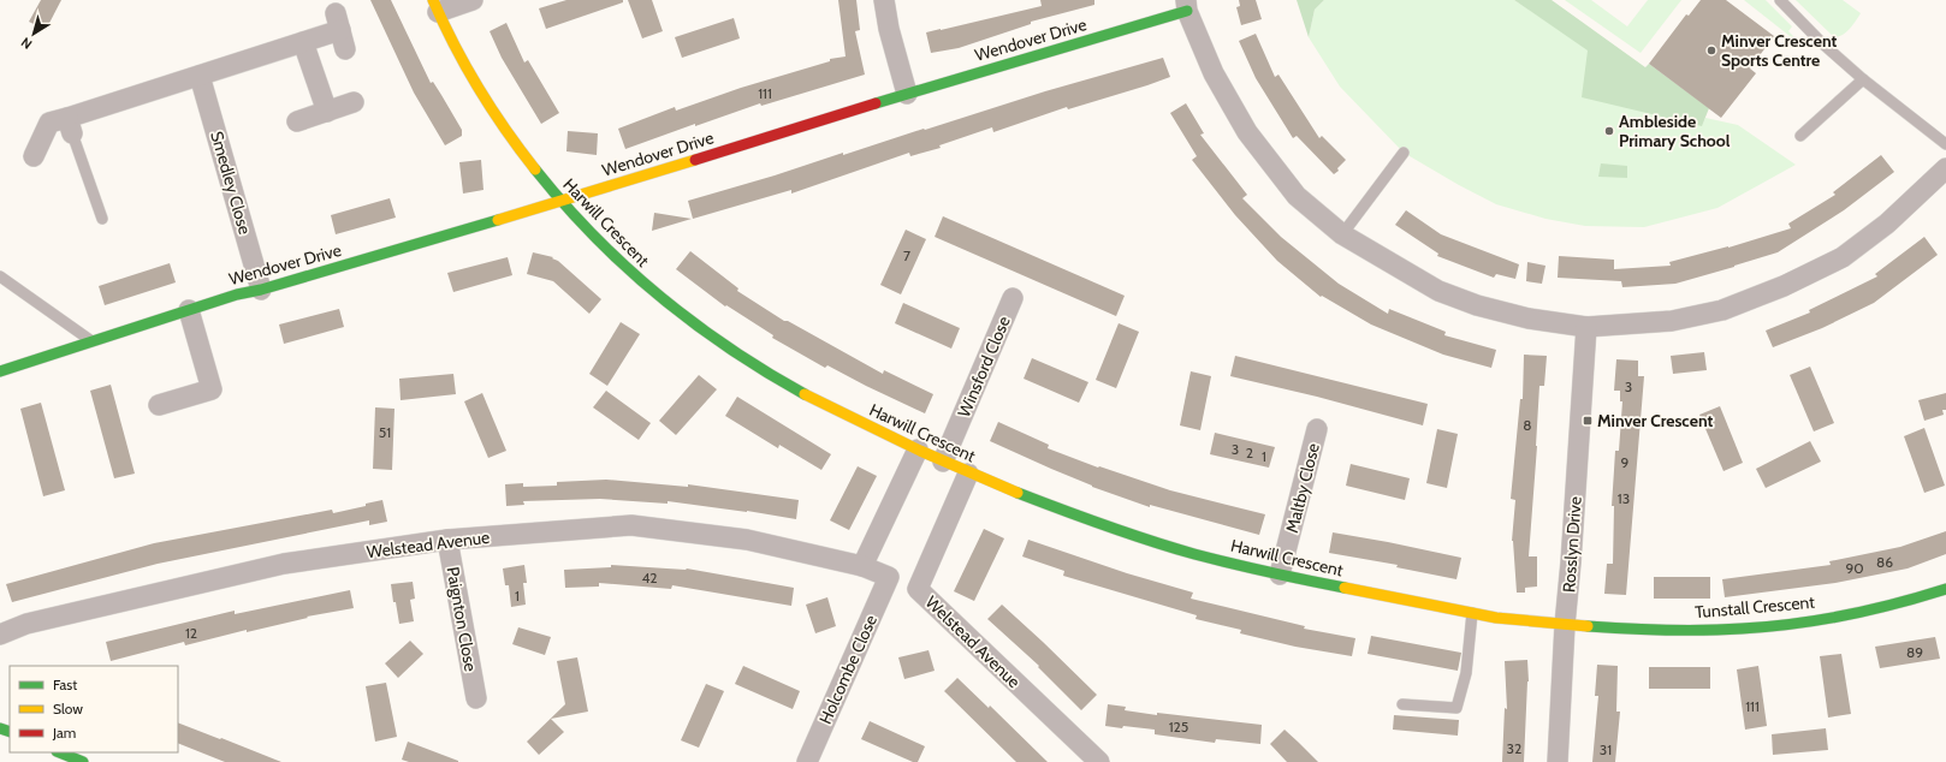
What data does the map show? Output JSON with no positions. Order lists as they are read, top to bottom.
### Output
{
  "streets": {
    "street": [
      "Wendover Drive",
      "Smedley Close",
      "Harwill Crescent",
      "Winsford Close",
      "Maltby Close",
      "Welstead Avenue",
      "Rosslyn Drive",
      "Tunstall Crescent",
      "Paignton Close",
      "Holcombe Close"
    ]
  },
  "crossings": [
    ["Wendover Drive", "Smedley Close"],
    ["Wendover Drive", "Harwill Crescent"],
    ["Harwill Crescent", "Winsford Close"],
    ["Harwill Crescent", "Maltby Close"],
    ["Harwill Crescent", "Welstead Avenue"],
    ["Harwill Crescent", "Rosslyn Drive"],
    ["Harwill Crescent", "Tunstall Crescent"],
    ["Welstead Avenue", "Paignton Close"],
    ["Welstead Avenue", "Holcombe Close"],
    ["Rosslyn Drive", "Tunstall Crescent"]
  ],
  "places": {
    "other": ["Minver Crescent Sports Centre", "Ambleside Primary School"],
    "transit": ["Minver Crescent"]
  },
  "house_numbers": [
    "111",
    "7",
    "3",
    "8",
    "51",
    "3",
    "2",
    "1",
    "9",
    "13",
    "86",
    "90",
    "42",
    "1",
    "12",
    "89",
    "111",
    "125",
    "32",
    "31"
  ],
  "legend": ["Fast", "Slow", "Jam"],
  "north": "bottom left"
}
